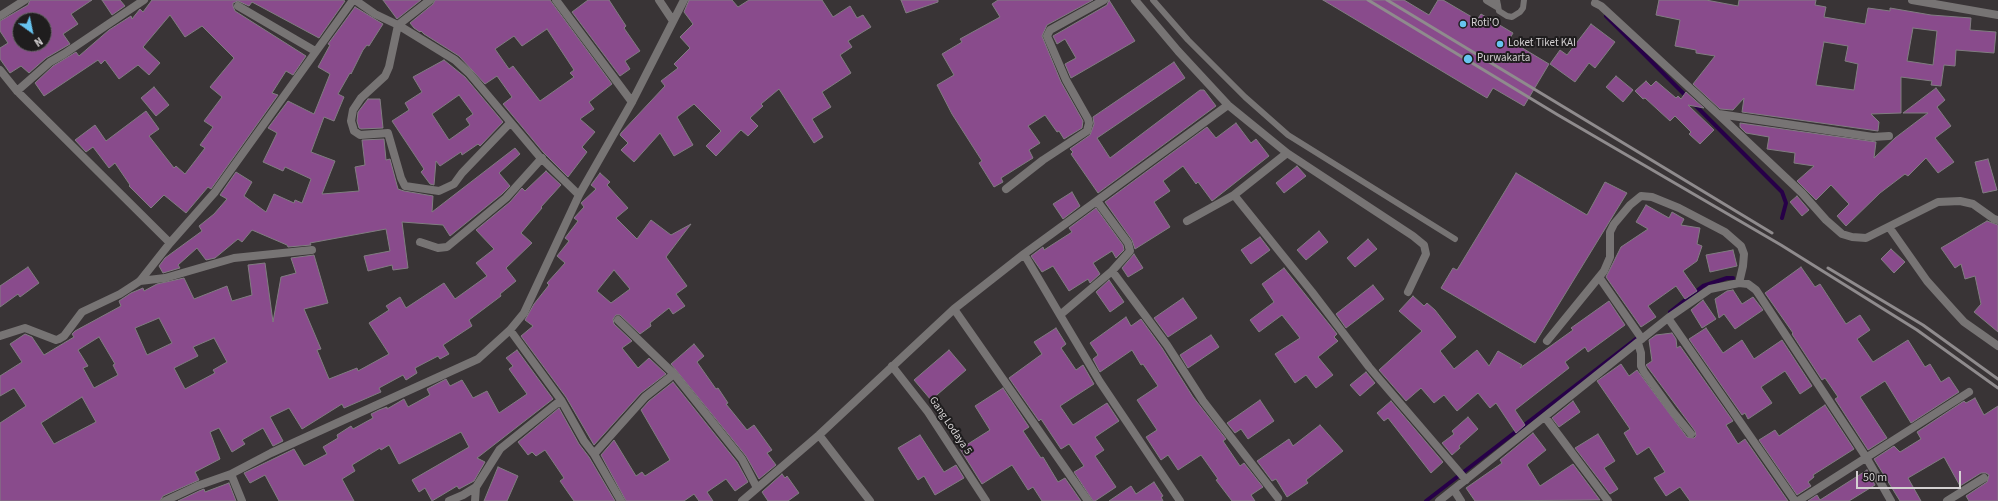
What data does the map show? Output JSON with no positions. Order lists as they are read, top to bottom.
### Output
{
  "streets": {
    "street": ["Gang Lodaya 5"]
  },
  "places": ["Roti'O", "Loket Tiket KAI", "Purwakarta"],
  "scale_bar": "50 m",
  "north": "bottom right"
}
